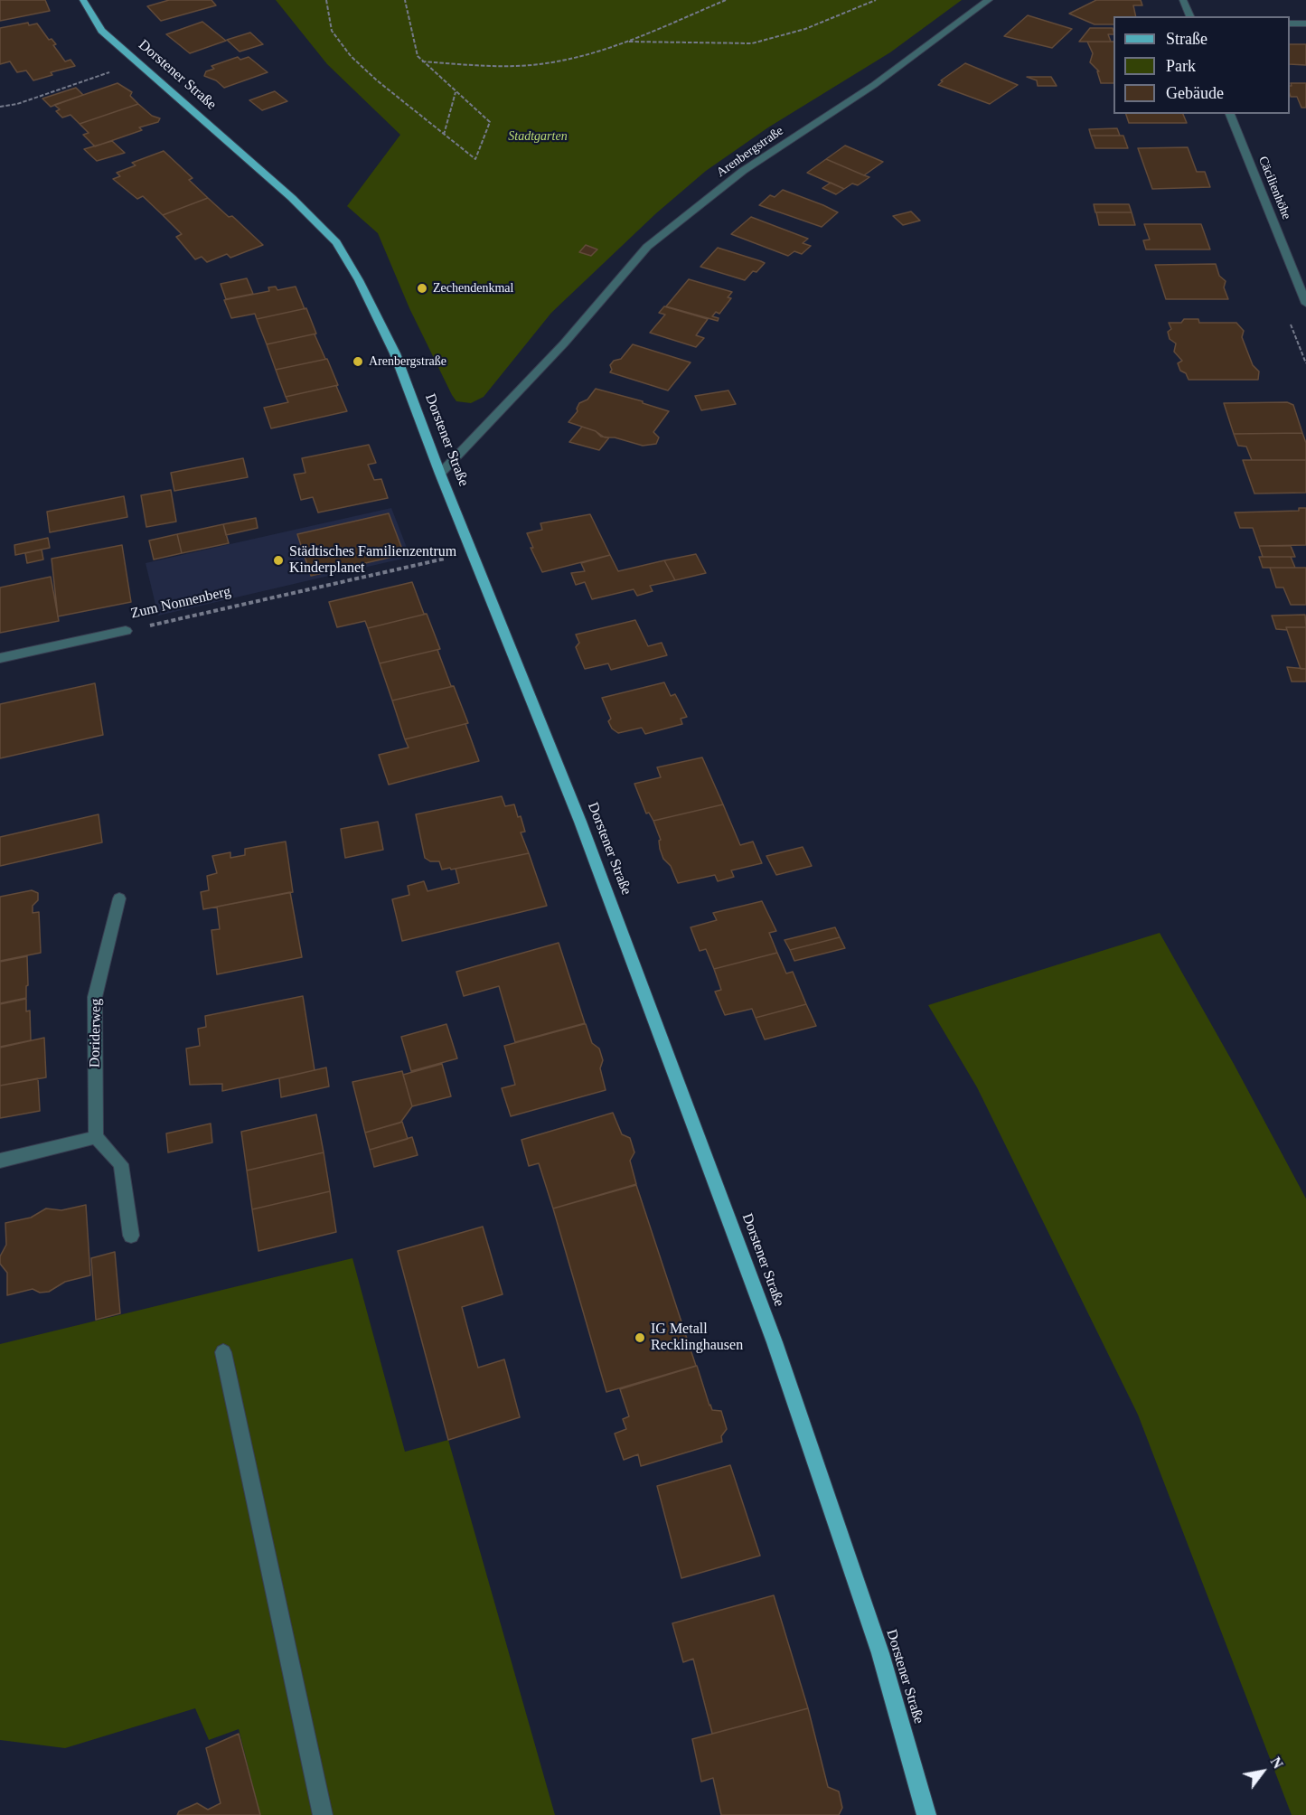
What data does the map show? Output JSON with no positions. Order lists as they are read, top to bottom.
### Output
{
  "streets": {
    "main road": ["Dorstener Straße"],
    "street": [
      "Arenbergstraße",
      "Cäcilienhöhe",
      "Zum Nonnenberg",
      "Doriderweg"
    ]
  },
  "crossings": [
    ["Dorstener Straße", "Arenbergstraße"],
    ["Dorstener Straße", "Zum Nonnenberg"]
  ],
  "parks": ["Stadtgarten"],
  "places": [
    "Zechendenkmal",
    "Arenbergstraße",
    "Städtisches Familienzentrum Kinderplanet",
    "IG Metall Recklinghausen"
  ],
  "legend": ["Straße", "Park", "Gebäude"],
  "north": "top right"
}
